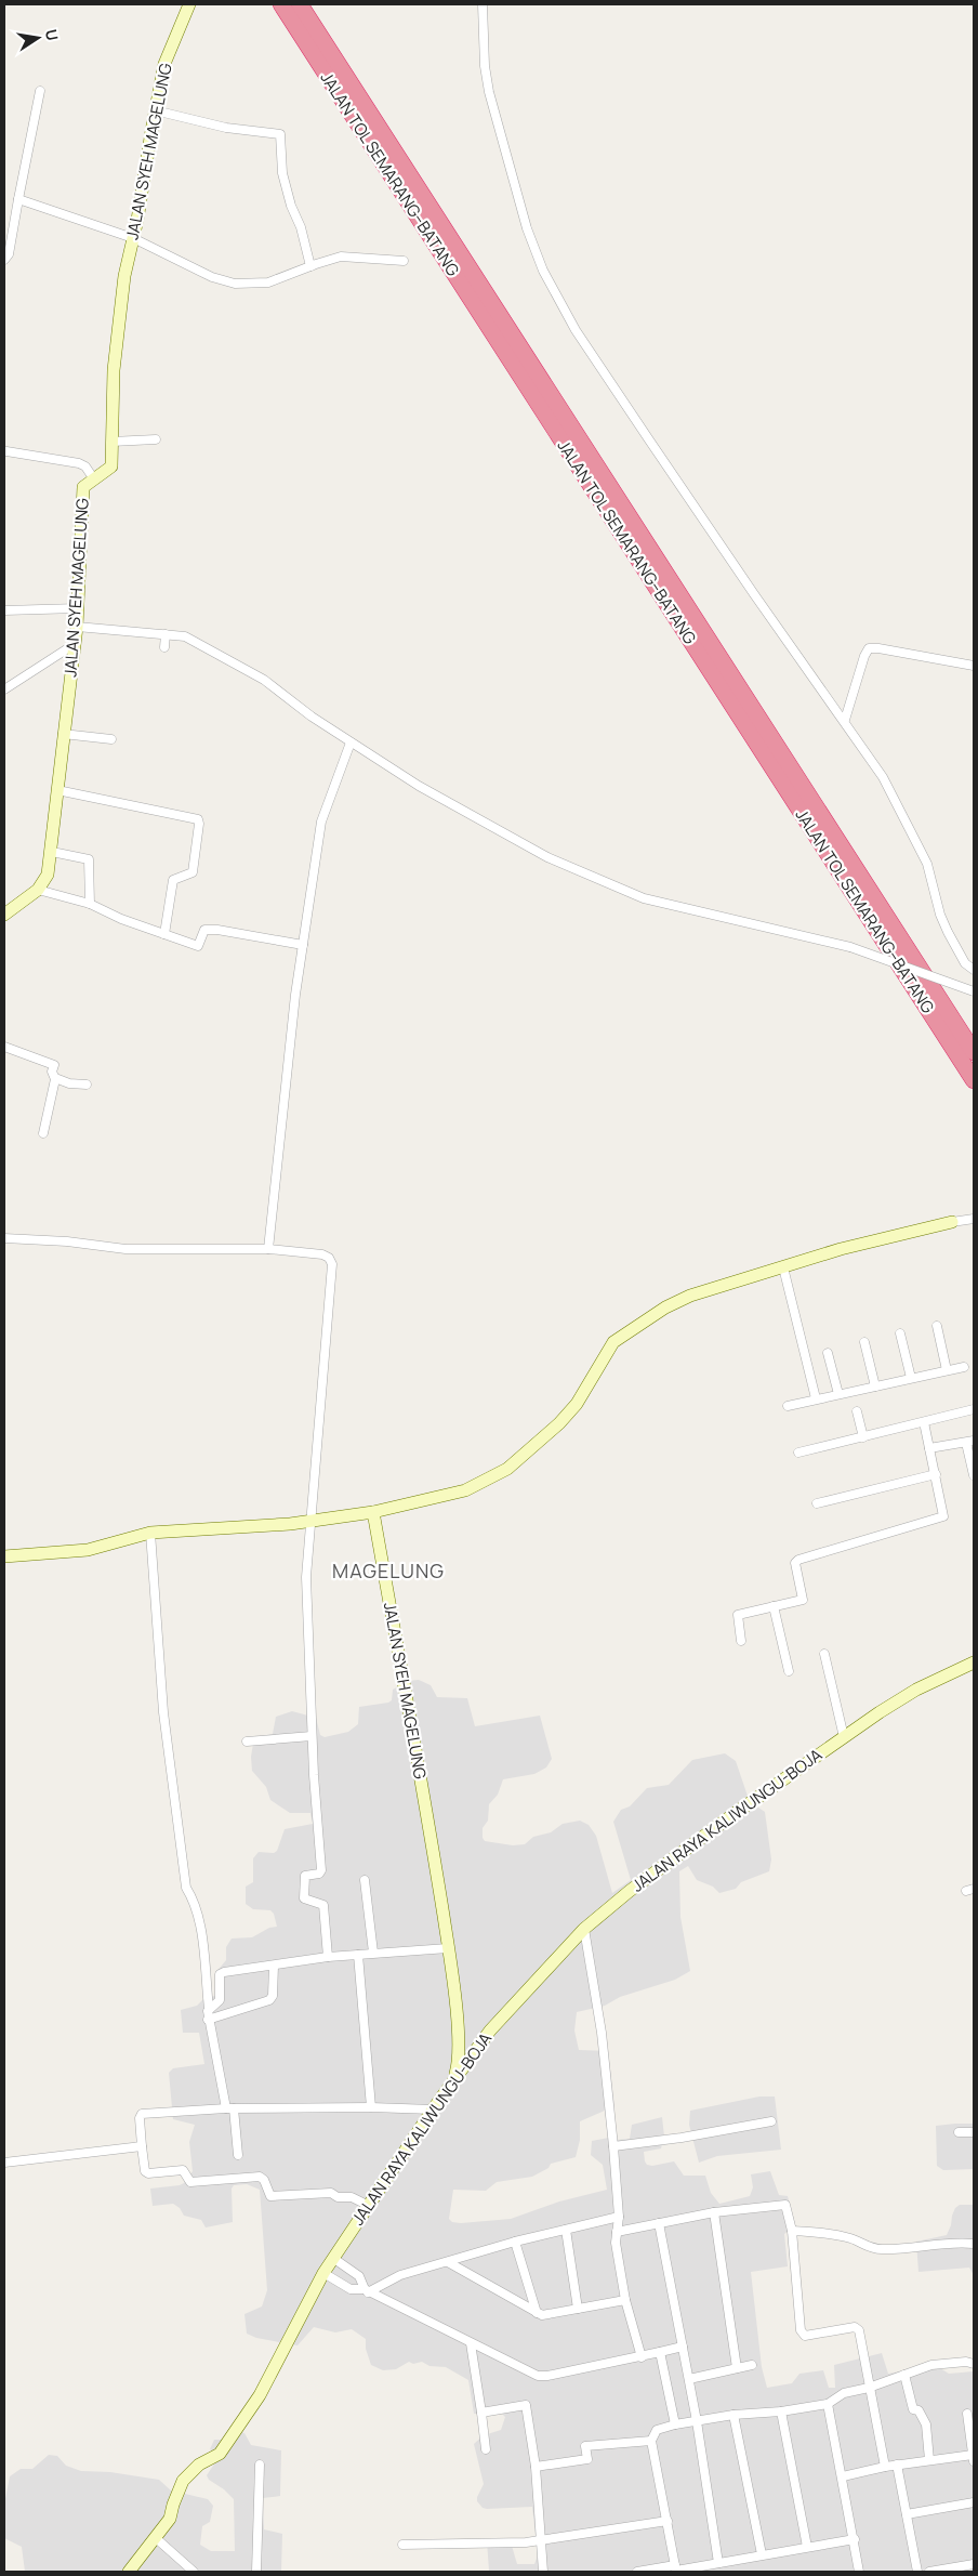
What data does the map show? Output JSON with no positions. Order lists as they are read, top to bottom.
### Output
{
  "streets": {
    "highway": ["JALAN TOL SEMARANG–BATANG"],
    "street": ["JALAN SYEH MAGELUNG", "JALAN RAYA KALIWUNGU-BOJA"]
  },
  "crossings": [
    ["JALAN SYEH MAGELUNG", "JALAN RAYA KALIWUNGU-BOJA"]
  ],
  "districts": ["MAGELUNG"],
  "north": "right"
}
